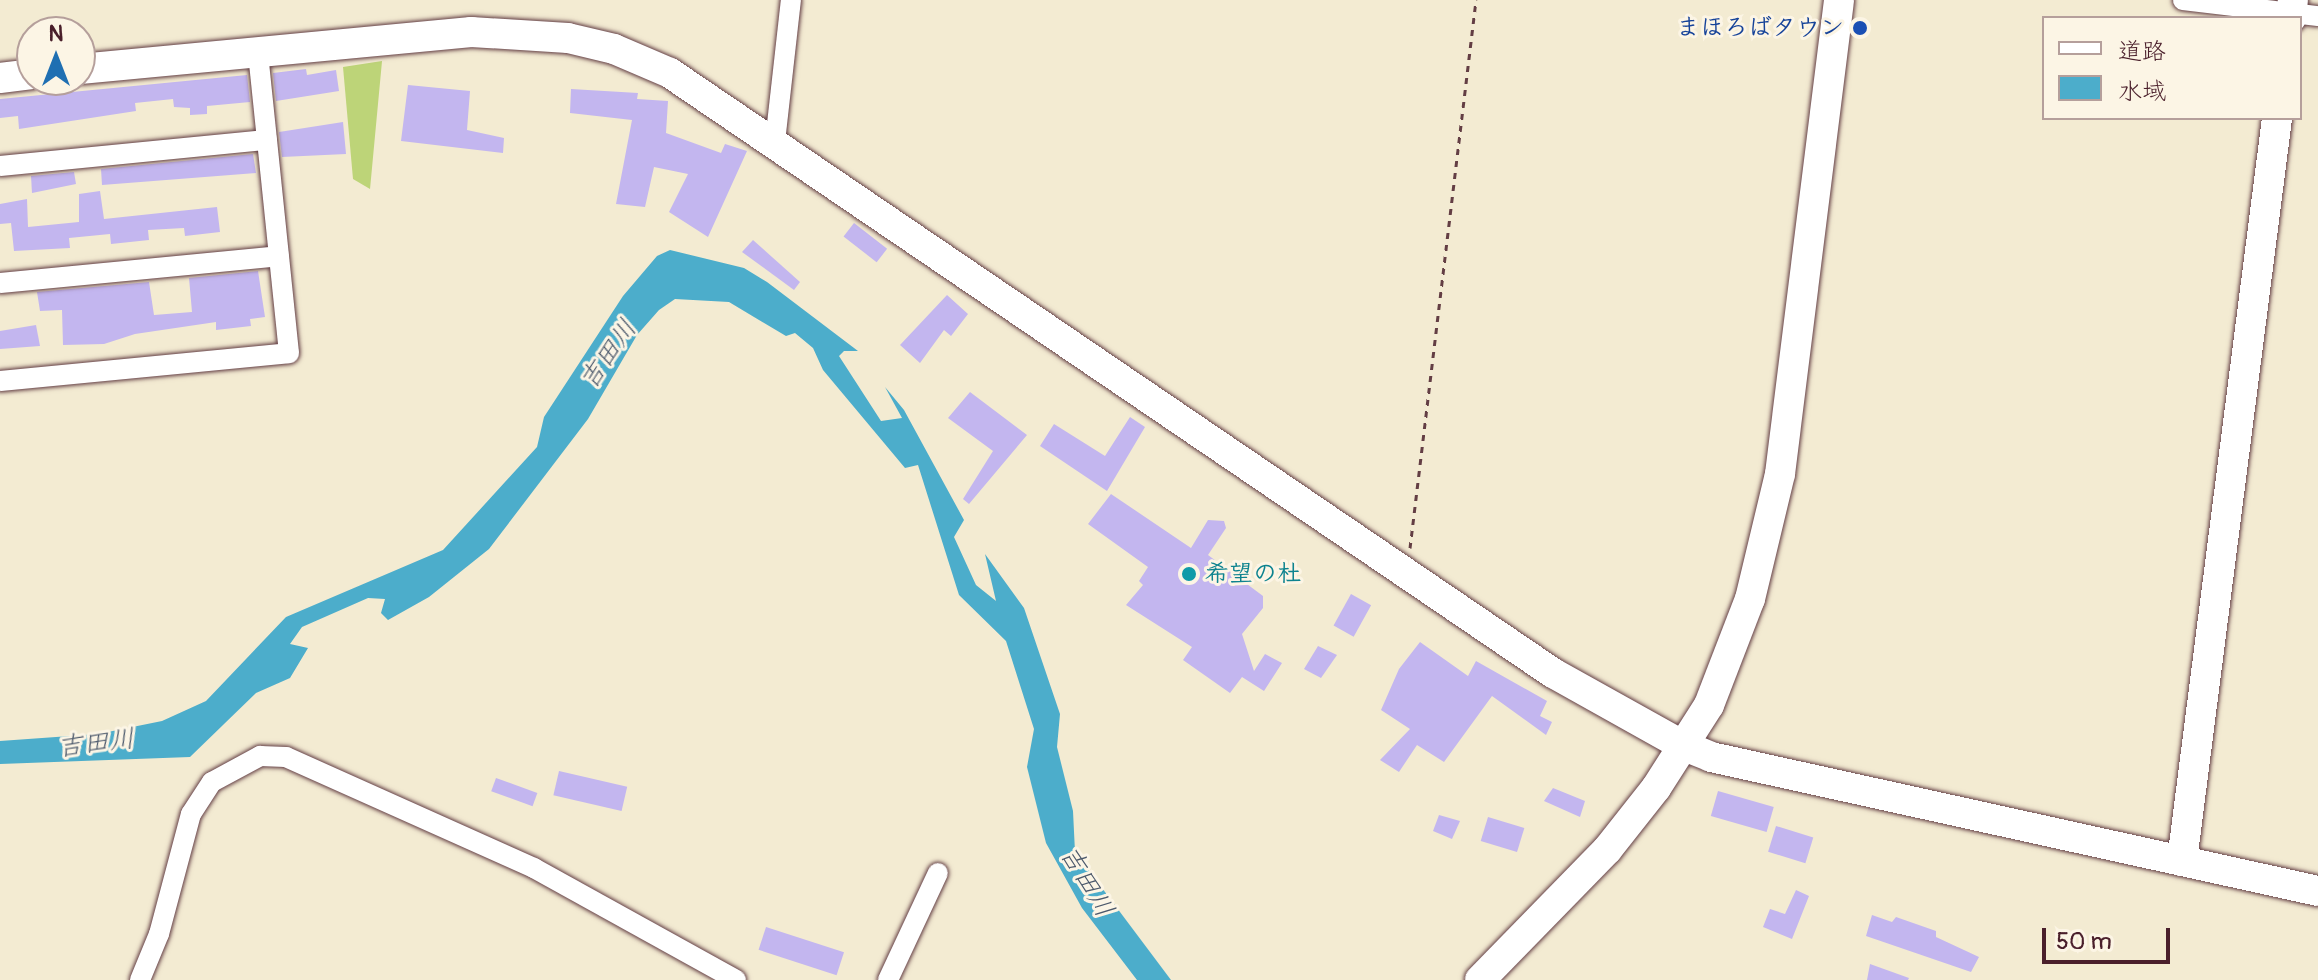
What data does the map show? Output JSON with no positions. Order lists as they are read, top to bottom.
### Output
{
  "water": ["吉田川"],
  "places": ["まほろばタウン", "希望の杜"],
  "legend": ["道路", "水域"],
  "scale_bar": "50 m",
  "north": "top"
}
